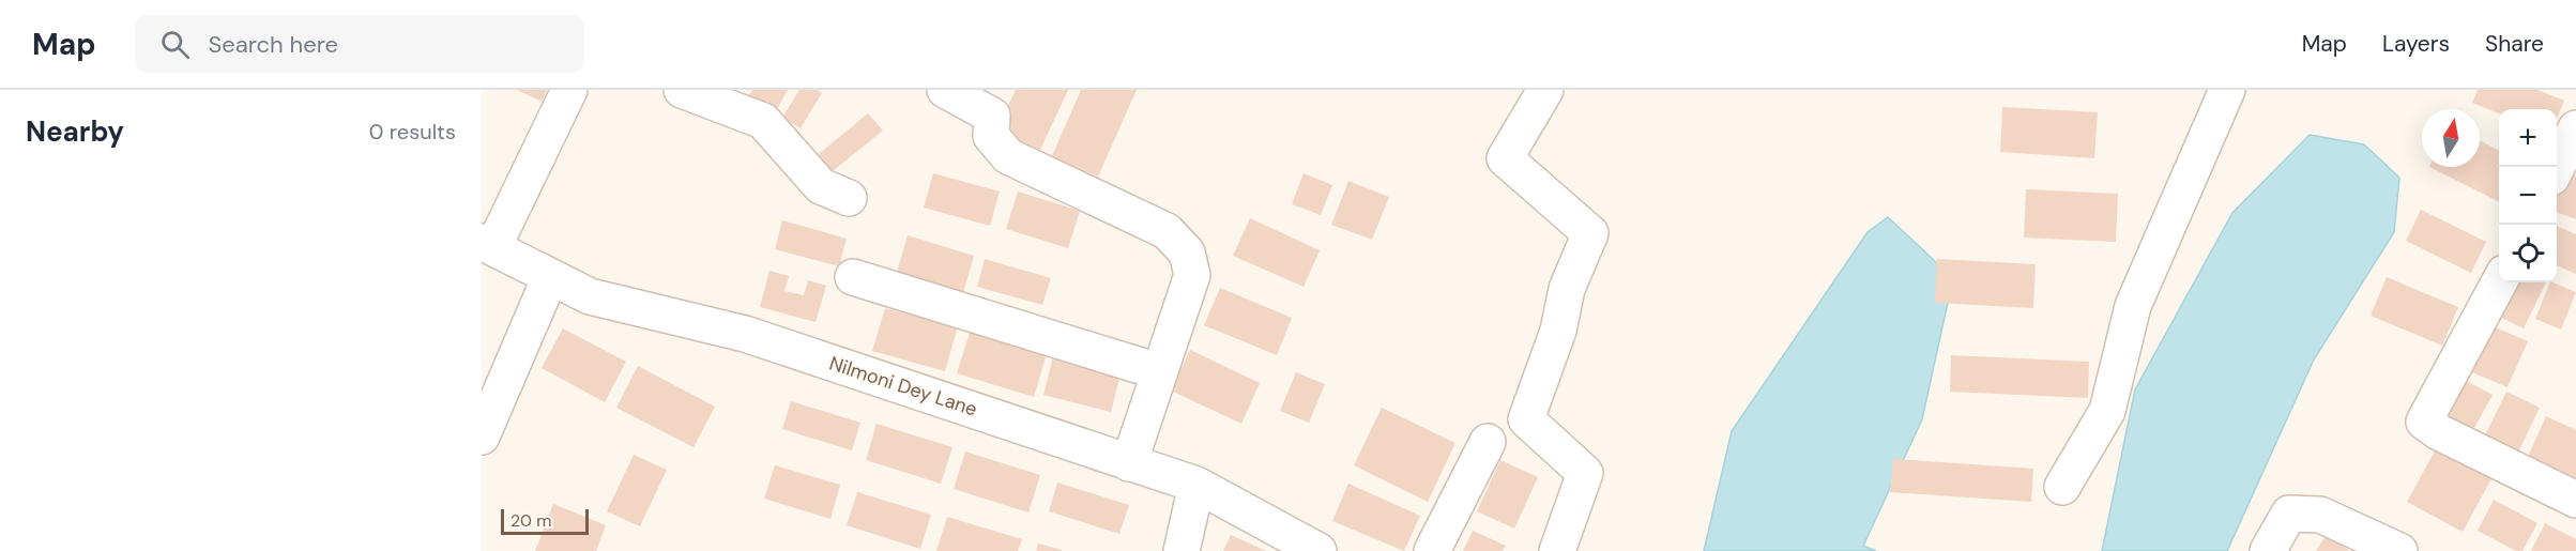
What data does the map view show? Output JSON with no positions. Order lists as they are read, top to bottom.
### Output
{
  "streets": {
    "street": ["Nilmoni Dey Lane"]
  },
  "scale_bar": "20 m",
  "north": "top",
  "page": {
    "header": "Map",
    "search": "Search here",
    "nav": ["Map", "Layers", "Share"],
    "heading": ["Nearby", "0 results"],
    "map_buttons": ["+", "−"],
    "scale": "20 m"
  }
}
